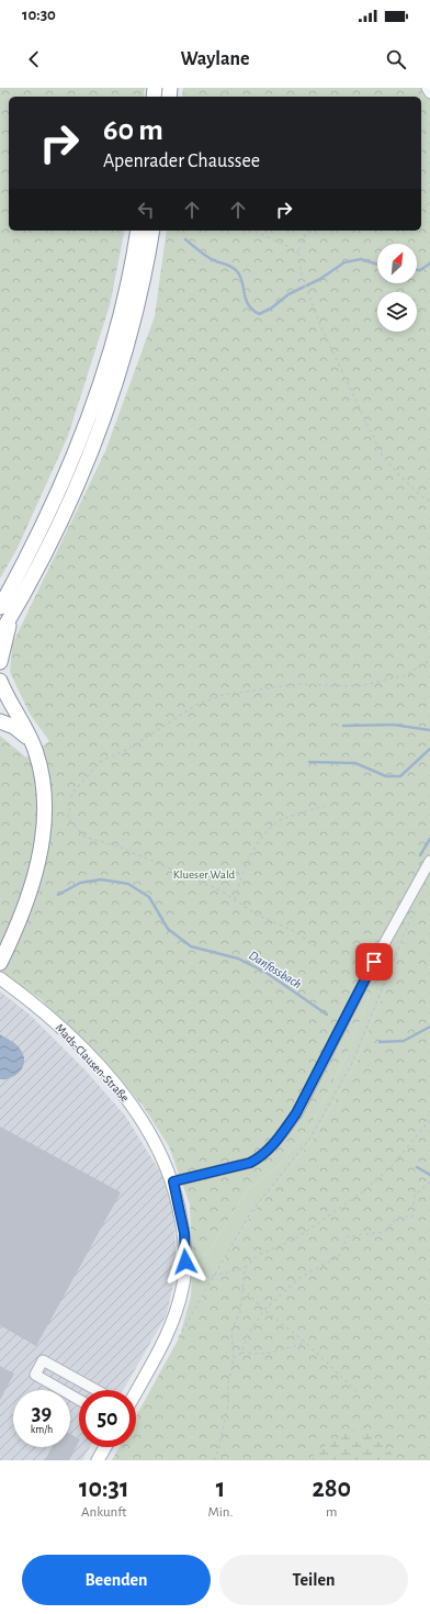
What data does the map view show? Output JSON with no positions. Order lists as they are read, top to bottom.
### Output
{
  "streets": {
    "main road": ["Mads-Clausen-Straße"]
  },
  "water": ["Danfossbach"],
  "parks": ["Klueser Wald"],
  "north": "top right",
  "page": {
    "status": "10:30",
    "header": "Waylane",
    "turn": ["60 m", "Apenrader Chaussee"],
    "speed": "39 km/h",
    "limit": "50",
    "eta": [
      "10:31",
      "Ankunft",
      "1",
      "Min.",
      "280",
      "m"
    ],
    "buttons": ["Beenden", "Teilen"]
  }
}
